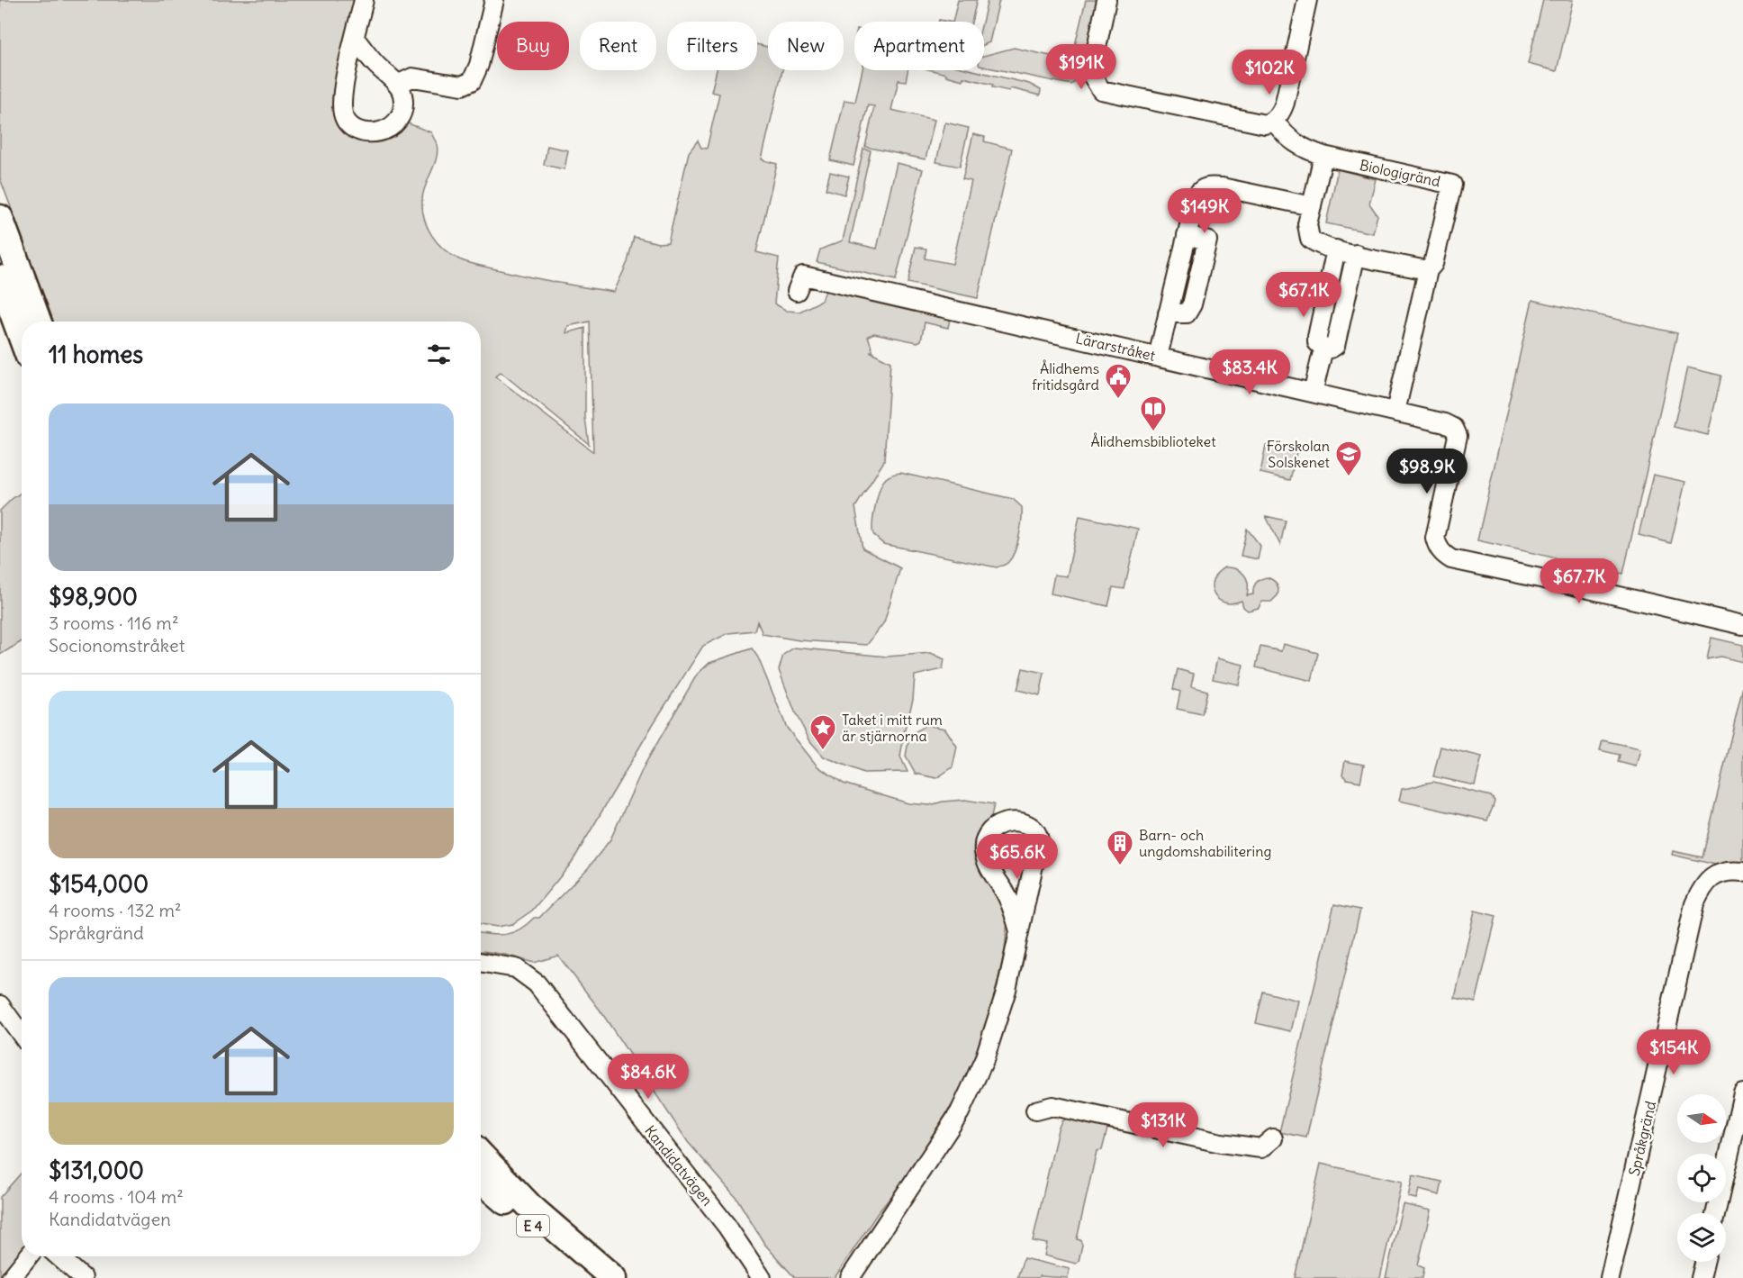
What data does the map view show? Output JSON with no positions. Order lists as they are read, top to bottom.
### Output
{
  "streets": {
    "highway": ["E 4"],
    "street": [
      "Biologigränd",
      "Lärarstråket",
      "Språkgränd",
      "Kandidatvägen"
    ]
  },
  "crossings": [
    ["Biologigränd", "Lärarstråket"]
  ],
  "places": {
    "public building": ["Ålidhems fritidsgård"],
    "library": ["Ålidhemsbiblioteket"],
    "school or university": ["Förskolan Solskenet"],
    "place": ["Taket i mitt rum är stjärnorna"],
    "building": ["Barn- och ungdomshabilitering"]
  },
  "north": "right",
  "page": {
    "chip": [
      "Buy",
      "Rent",
      "Filters",
      "New",
      "Apartment"
    ],
    "price": [
      "$191K",
      "$102K",
      "$149K",
      "$67.1K",
      "$83.4K",
      "$98.9K",
      "$67.7K",
      "$65.6K",
      "$154K",
      "$84.6K",
      "$131K"
    ],
    "heading": "11 homes",
    "list": [
      {
        "name": "$98,900",
        "note": "3 rooms · 116 m² · Socionomstråket"
      },
      {
        "name": "$154,000",
        "note": "4 rooms · 132 m² · Språkgränd"
      },
      {
        "name": "$131,000",
        "note": "4 rooms · 104 m² · Kandidatvägen"
      }
    ]
  }
}
